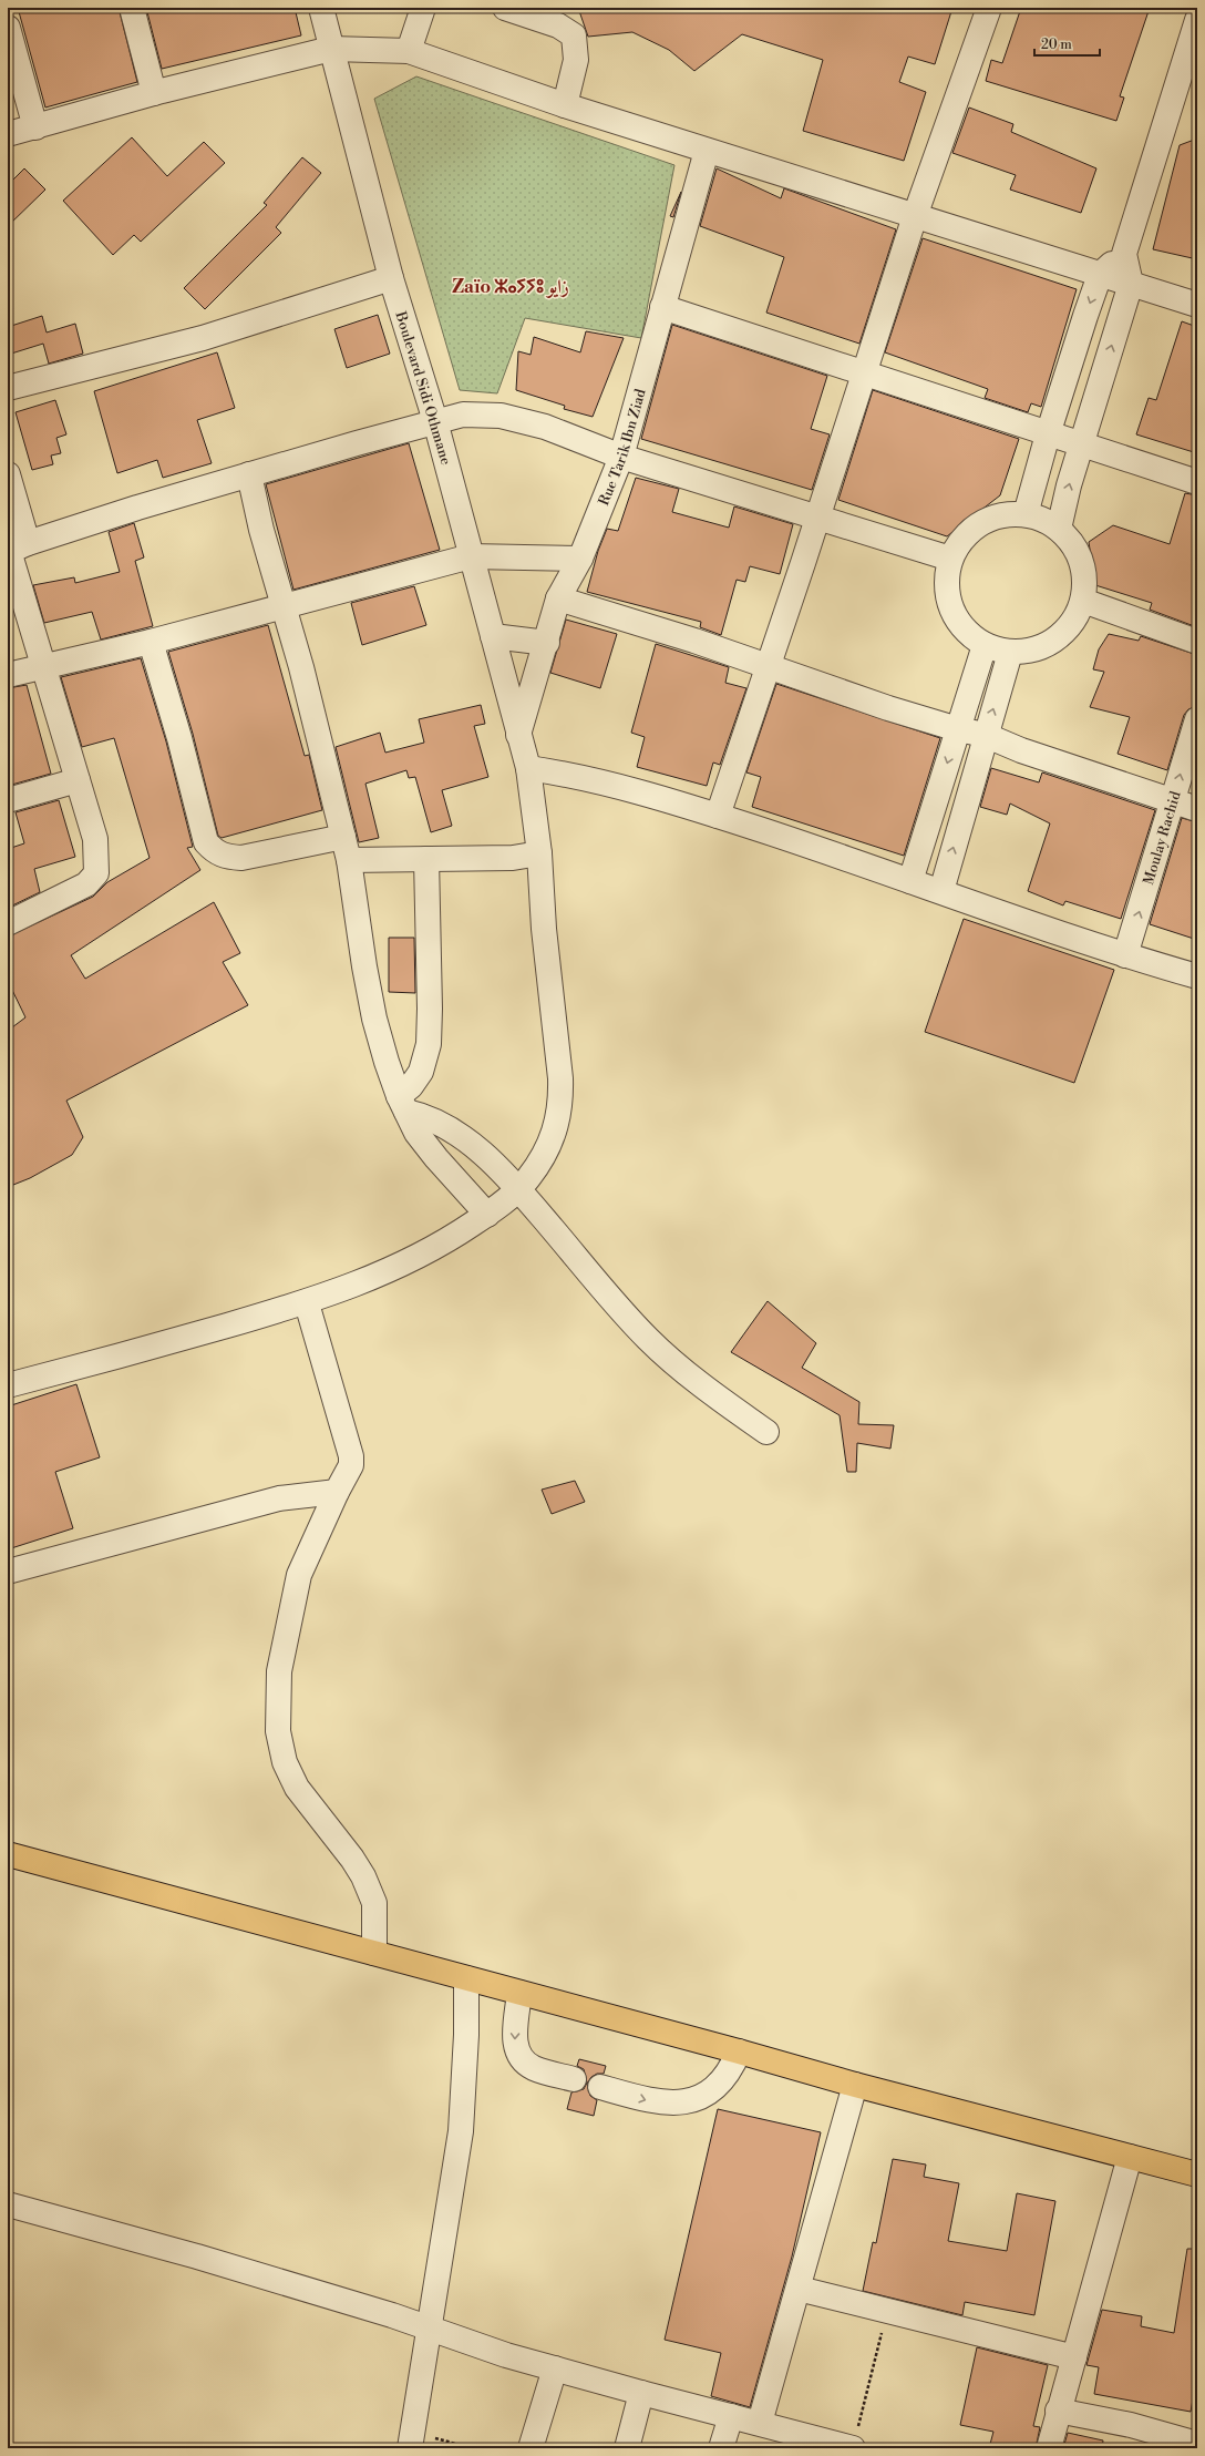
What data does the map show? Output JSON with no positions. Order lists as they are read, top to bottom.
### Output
{
  "streets": {
    "street": ["Boulevard Sidi Othmane", "Rue Tarik Ibn Ziad", "Moulay Rachid"]
  },
  "crossings": [
    ["Boulevard Sidi Othmane", "Rue Tarik Ibn Ziad"]
  ],
  "districts": ["Zaïo ⵣⴰⵢⵢⵓ زايو"],
  "scale_bar": "20 m"
}
